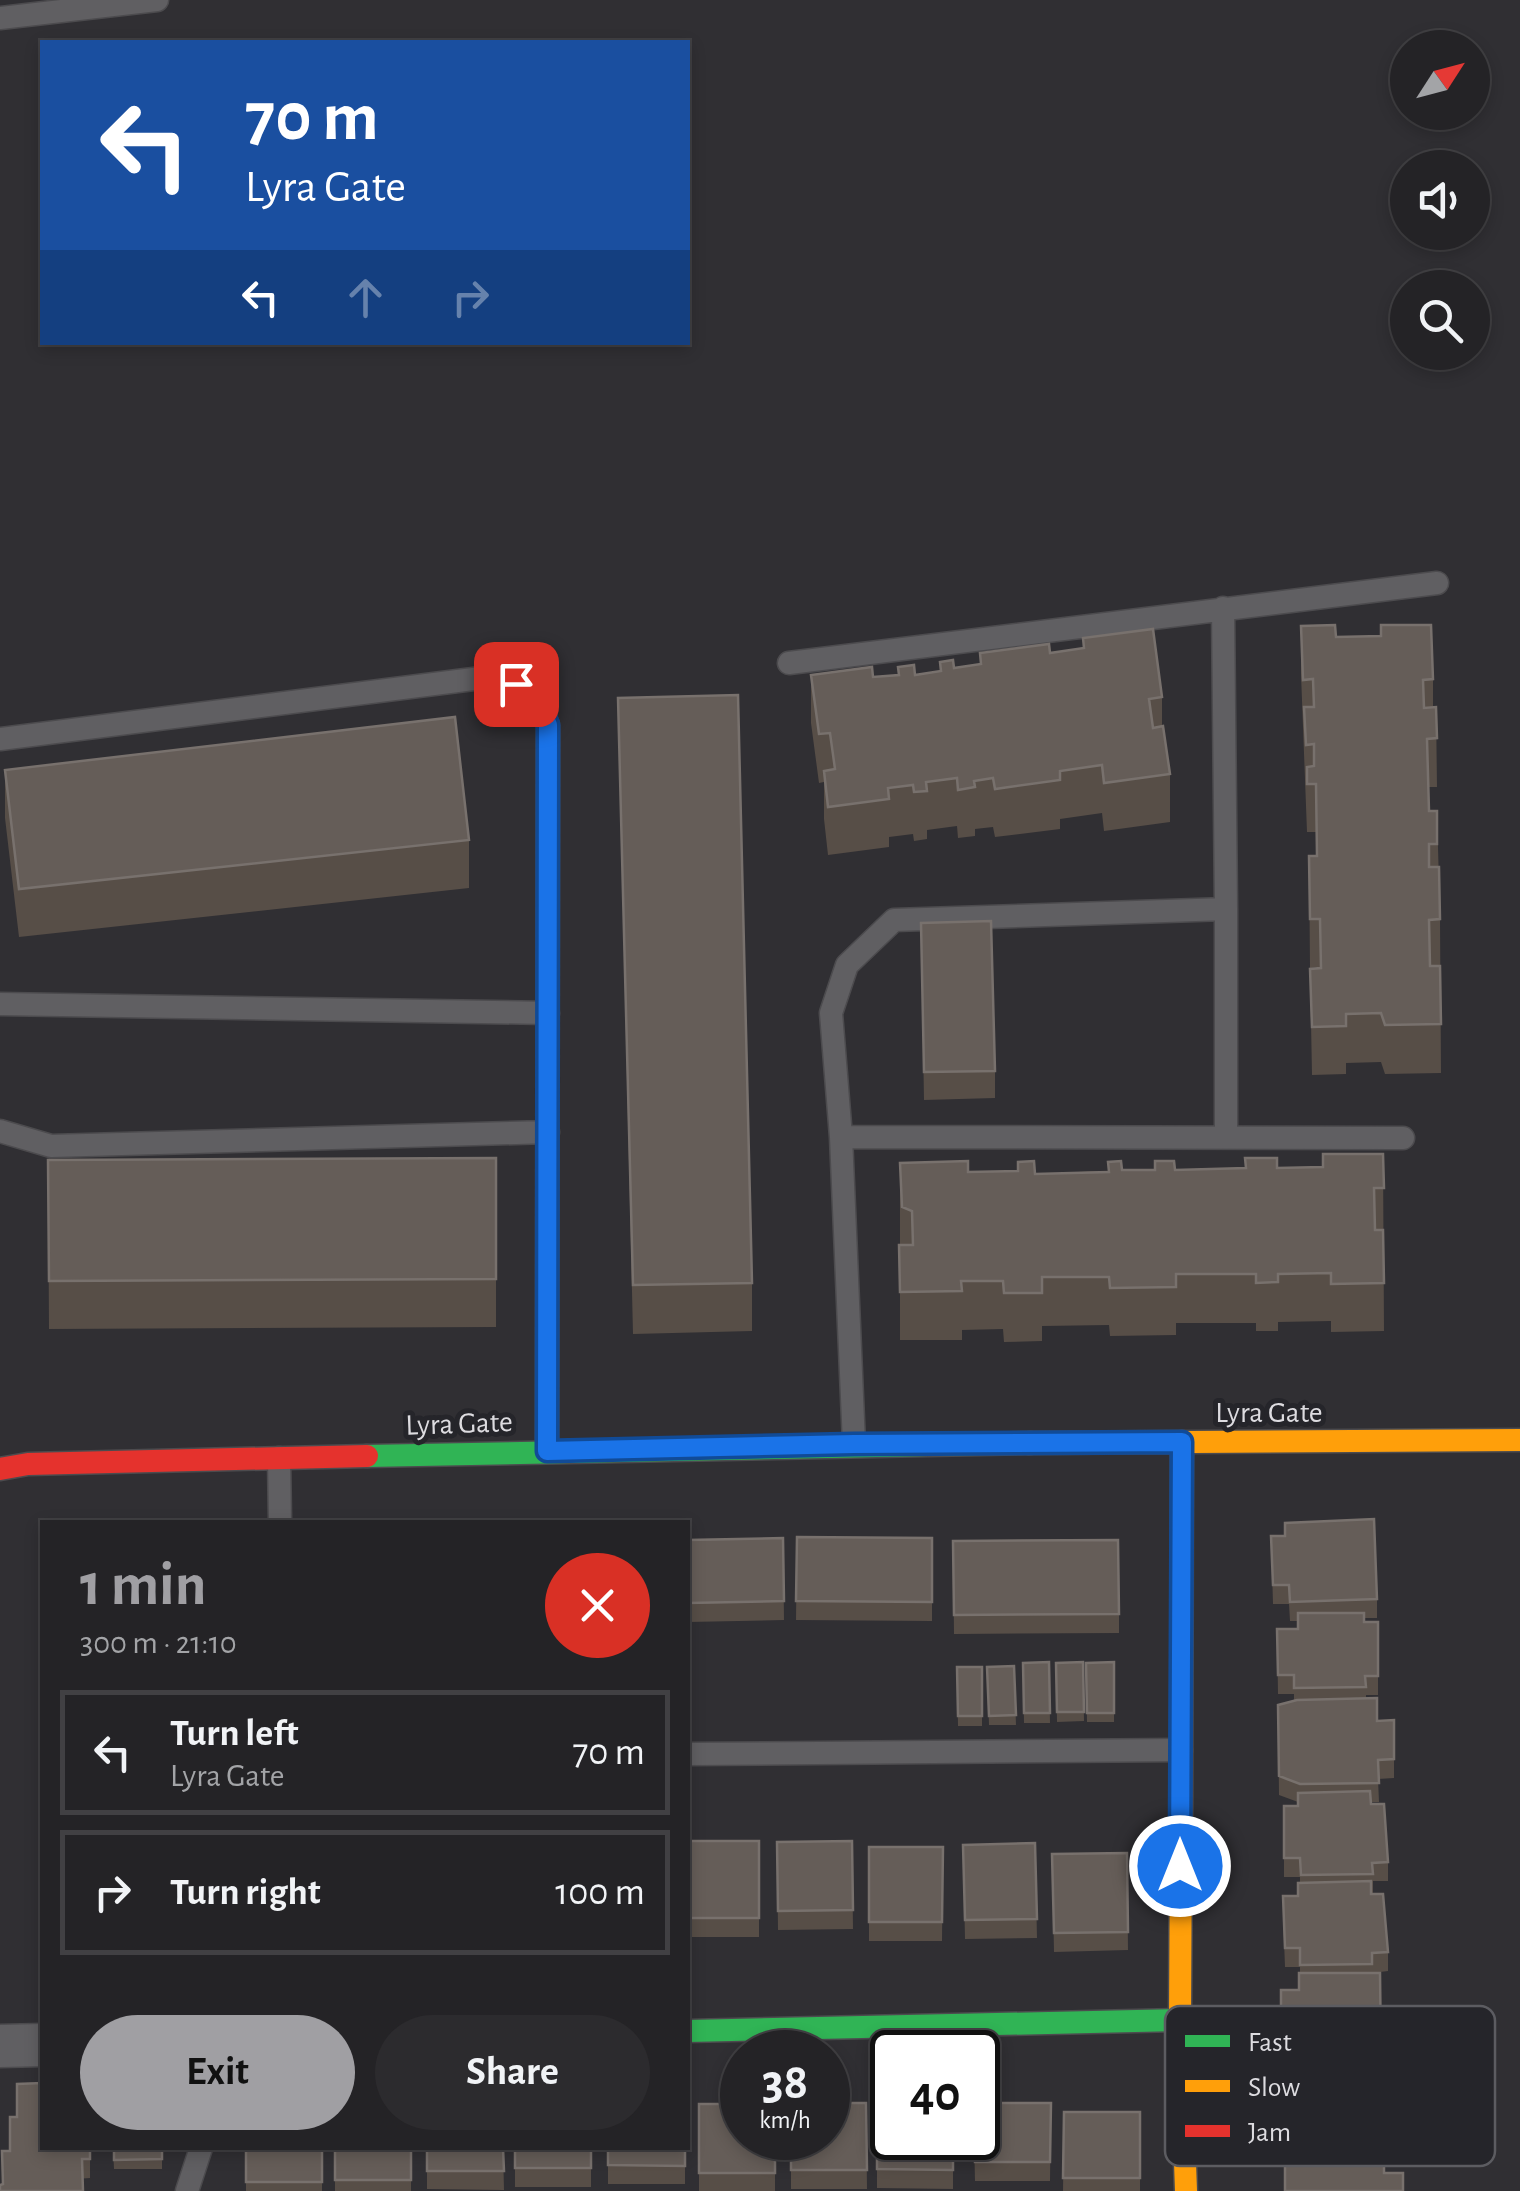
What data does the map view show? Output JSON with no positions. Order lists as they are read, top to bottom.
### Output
{
  "streets": {
    "street": ["Lyra Gate"]
  },
  "legend": ["Fast", "Slow", "Jam"],
  "north": "top right",
  "page": {
    "turn": ["70 m", "Lyra Gate"],
    "heading": ["1 min", "300 m · 21:10"],
    "list": [
      {
        "name": "Turn left",
        "note": "Lyra Gate",
        "value": "70 m"
      },
      {
        "name": "Turn right",
        "value": "100 m"
      }
    ],
    "buttons": ["Exit", "Share"],
    "speed": "38 km/h",
    "limit": "40"
  }
}
